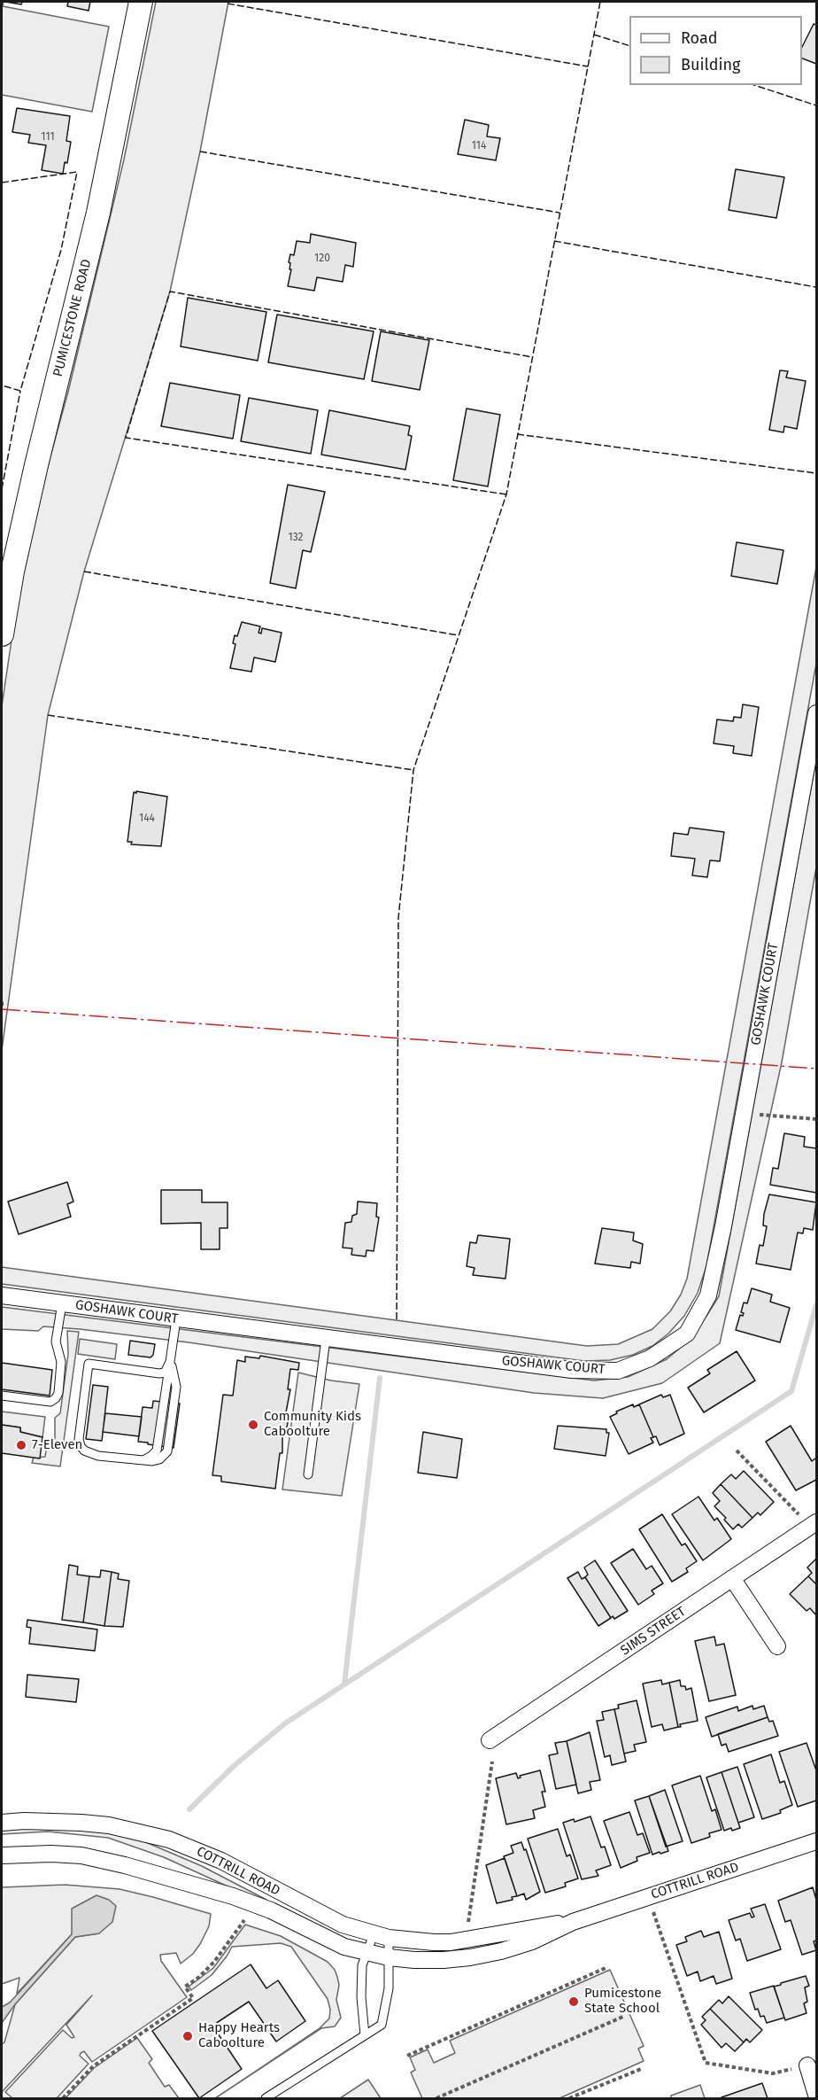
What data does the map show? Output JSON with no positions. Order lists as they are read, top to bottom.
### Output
{
  "streets": {
    "main road": ["PUMICESTONE ROAD"],
    "street": ["GOSHAWK COURT", "SIMS STREET", "COTTRILL ROAD"]
  },
  "places": [
    "Community Kids Caboolture",
    "7-Eleven",
    "Pumicestone State School",
    "Happy Hearts Caboolture"
  ],
  "house_numbers": [
    "111",
    "114",
    "120",
    "132",
    "144"
  ],
  "legend": ["Road", "Building"]
}
